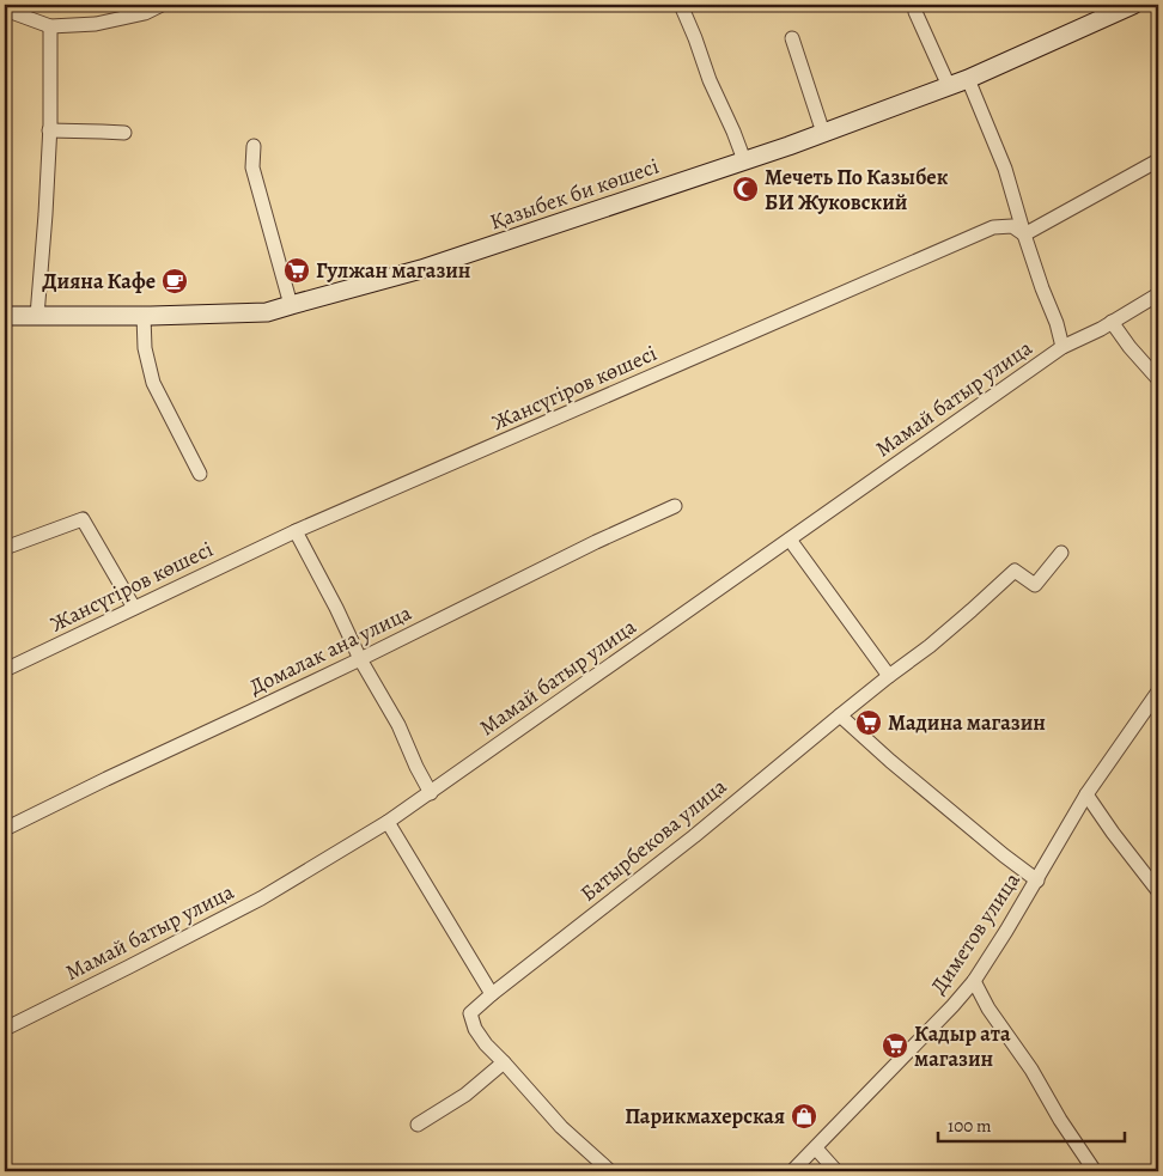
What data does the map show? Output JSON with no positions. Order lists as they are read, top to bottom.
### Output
{
  "streets": {
    "main road": ["Қазыбек би көшесі"],
    "street": [
      "Жансүгіров көшесі",
      "Мамай батыр улица",
      "Домалак ана улица",
      "Батырбекова улица",
      "Диметов улица"
    ]
  },
  "places": {
    "mosque": ["Мечеть По Казыбек БИ Жуковский"],
    "supermarket": ["Гулжан магазин", "Мадина магазин", "Кадыр ата магазин"],
    "cafe": ["Дияна Кафе"],
    "shop": ["Парикмахерская"]
  },
  "scale_bar": "100 m"
}
